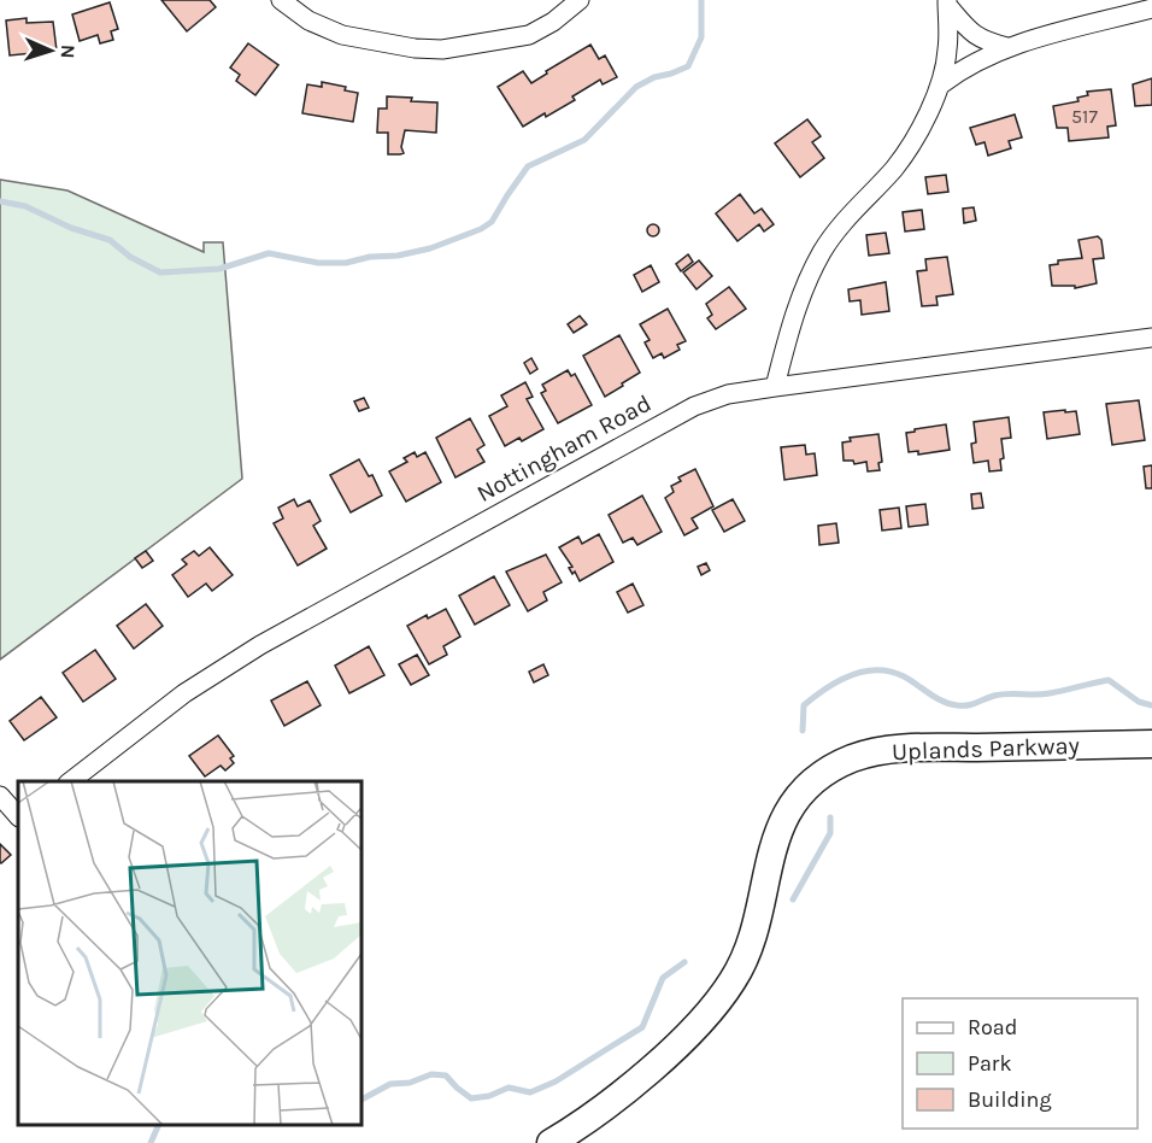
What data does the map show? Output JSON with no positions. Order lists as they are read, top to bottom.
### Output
{
  "streets": {
    "street": ["Nottingham Road", "Uplands Parkway"]
  },
  "house_numbers": ["517"],
  "legend": ["Road", "Park", "Building"],
  "north": "right"
}
